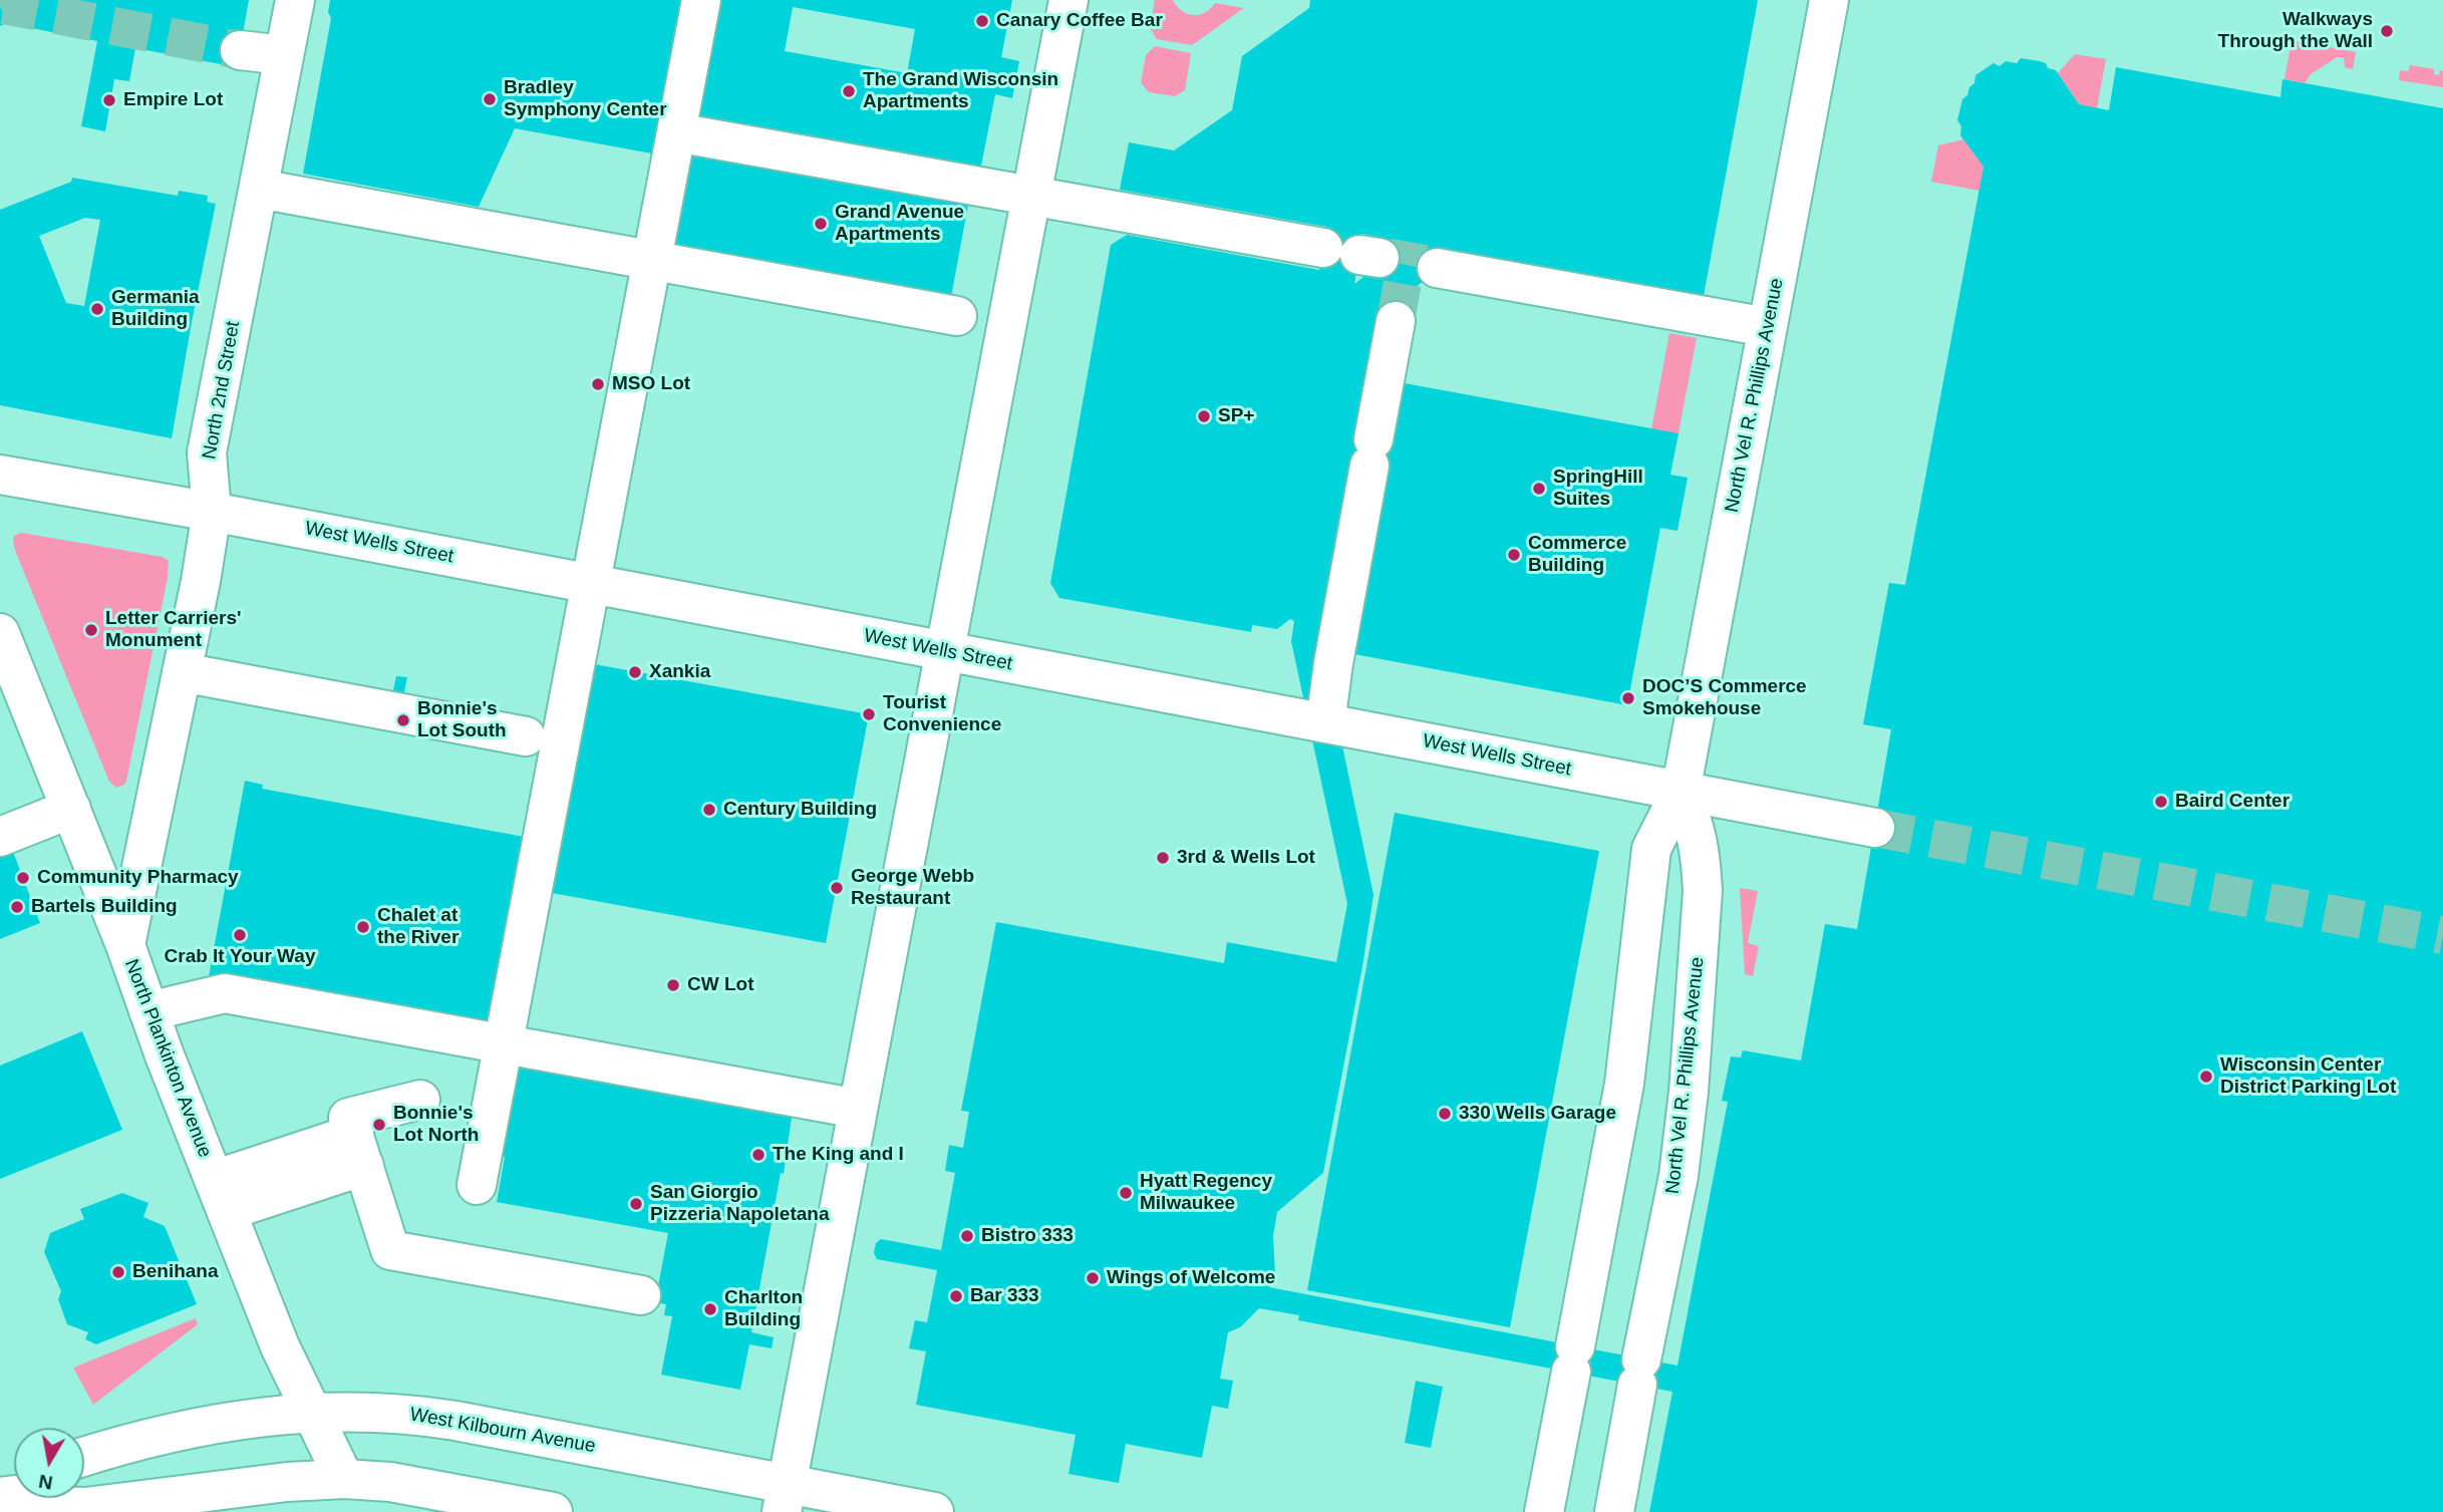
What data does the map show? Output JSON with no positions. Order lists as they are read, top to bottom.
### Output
{
  "streets": {
    "street": [
      "North 2nd Street",
      "North Vel R. Phillips Avenue",
      "West Wells Street",
      "North Plankinton Avenue",
      "West Kilbourn Avenue"
    ]
  },
  "crossings": [
    ["North 2nd Street", "West Wells Street"],
    ["North 2nd Street", "North Plankinton Avenue"],
    ["North Vel R. Phillips Avenue", "West Wells Street"],
    ["North Plankinton Avenue", "West Kilbourn Avenue"]
  ],
  "places": [
    "Canary Coffee Bar",
    "Walkways Through the Wall",
    "The Grand Wisconsin Apartments",
    "Bradley Symphony Center",
    "Empire Lot",
    "Grand Avenue Apartments",
    "Germania Building",
    "MSO Lot",
    "SP+",
    "SpringHill Suites",
    "Commerce Building",
    "Letter Carriers' Monument",
    "Xankia",
    "DOC’S Commerce Smokehouse",
    "Tourist Convenience",
    "Bonnie's Lot South",
    "Baird Center",
    "Century Building",
    "3rd & Wells Lot",
    "Community Pharmacy",
    "George Webb Restaurant",
    "Bartels Building",
    "Chalet at the River",
    "Crab It Your Way",
    "CW Lot",
    "Wisconsin Center District Parking Lot",
    "330 Wells Garage",
    "Bonnie's Lot North",
    "The King and I",
    "Hyatt Regency Milwaukee",
    "San Giorgio Pizzeria Napoletana",
    "Bistro 333",
    "Benihana",
    "Wings of Welcome",
    "Bar 333",
    "Charlton Building"
  ],
  "north": "bottom"
}
